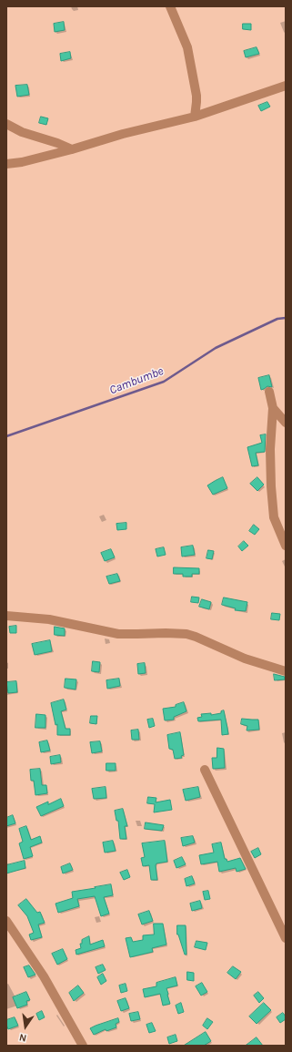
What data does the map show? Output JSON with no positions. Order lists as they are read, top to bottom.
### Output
{
  "water": ["Cambumbe"],
  "north": "bottom"
}
